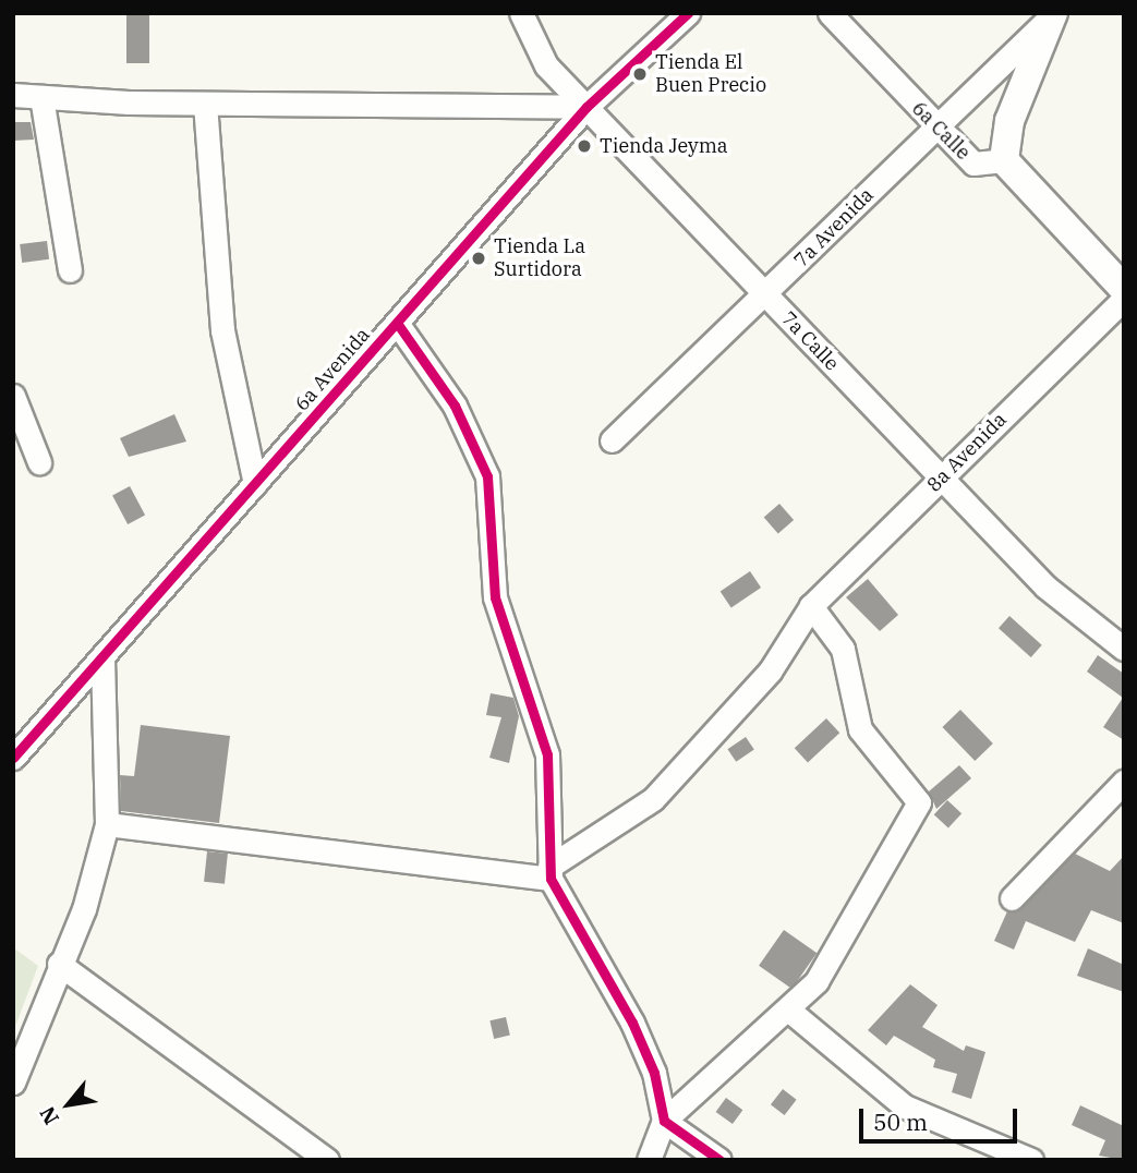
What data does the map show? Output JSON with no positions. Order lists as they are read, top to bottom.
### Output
{
  "streets": {
    "street": [
      "6a Calle",
      "7a Avenida",
      "7a Calle",
      "6a Avenida",
      "8a Avenida"
    ]
  },
  "crossings": [
    ["6a Calle", "7a Avenida"],
    ["7a Avenida", "7a Calle"],
    ["7a Calle", "6a Avenida"],
    ["7a Calle", "8a Avenida"]
  ],
  "places": ["Tienda El Buen Precio", "Tienda Jeyma", "Tienda La Surtidora"],
  "scale_bar": "50 m",
  "north": "bottom left"
}
